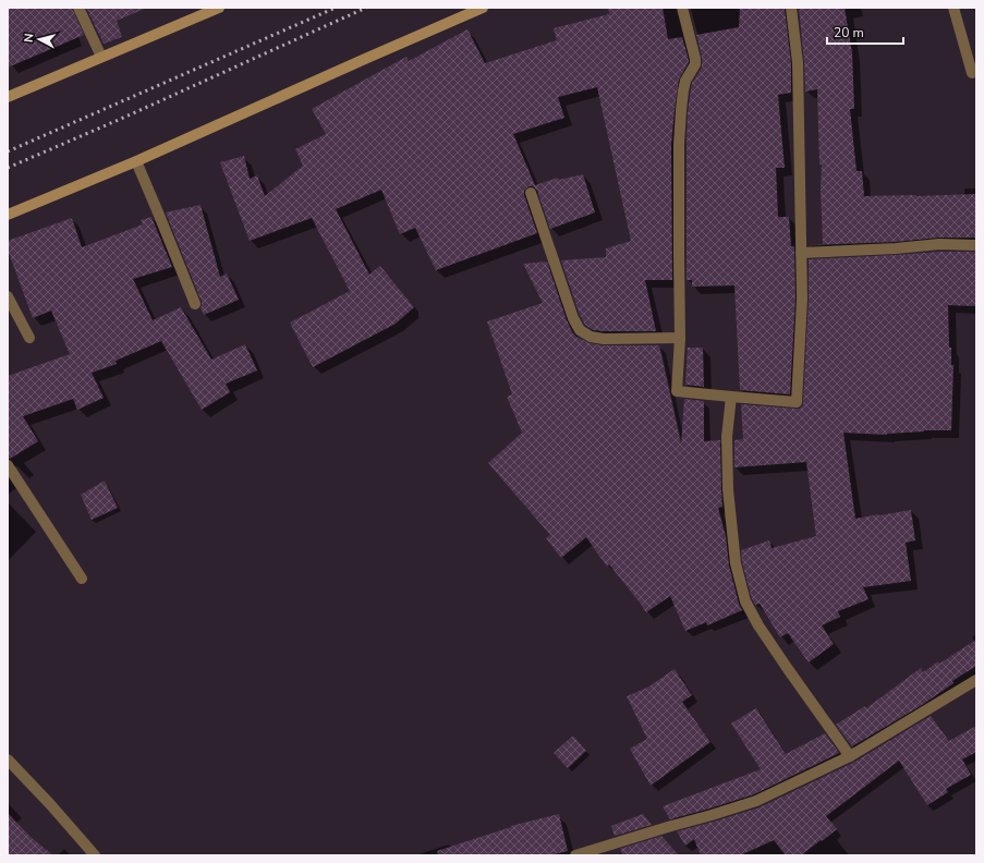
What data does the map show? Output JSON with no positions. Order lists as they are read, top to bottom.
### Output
{
  "scale_bar": "20 m",
  "north": "left"
}
